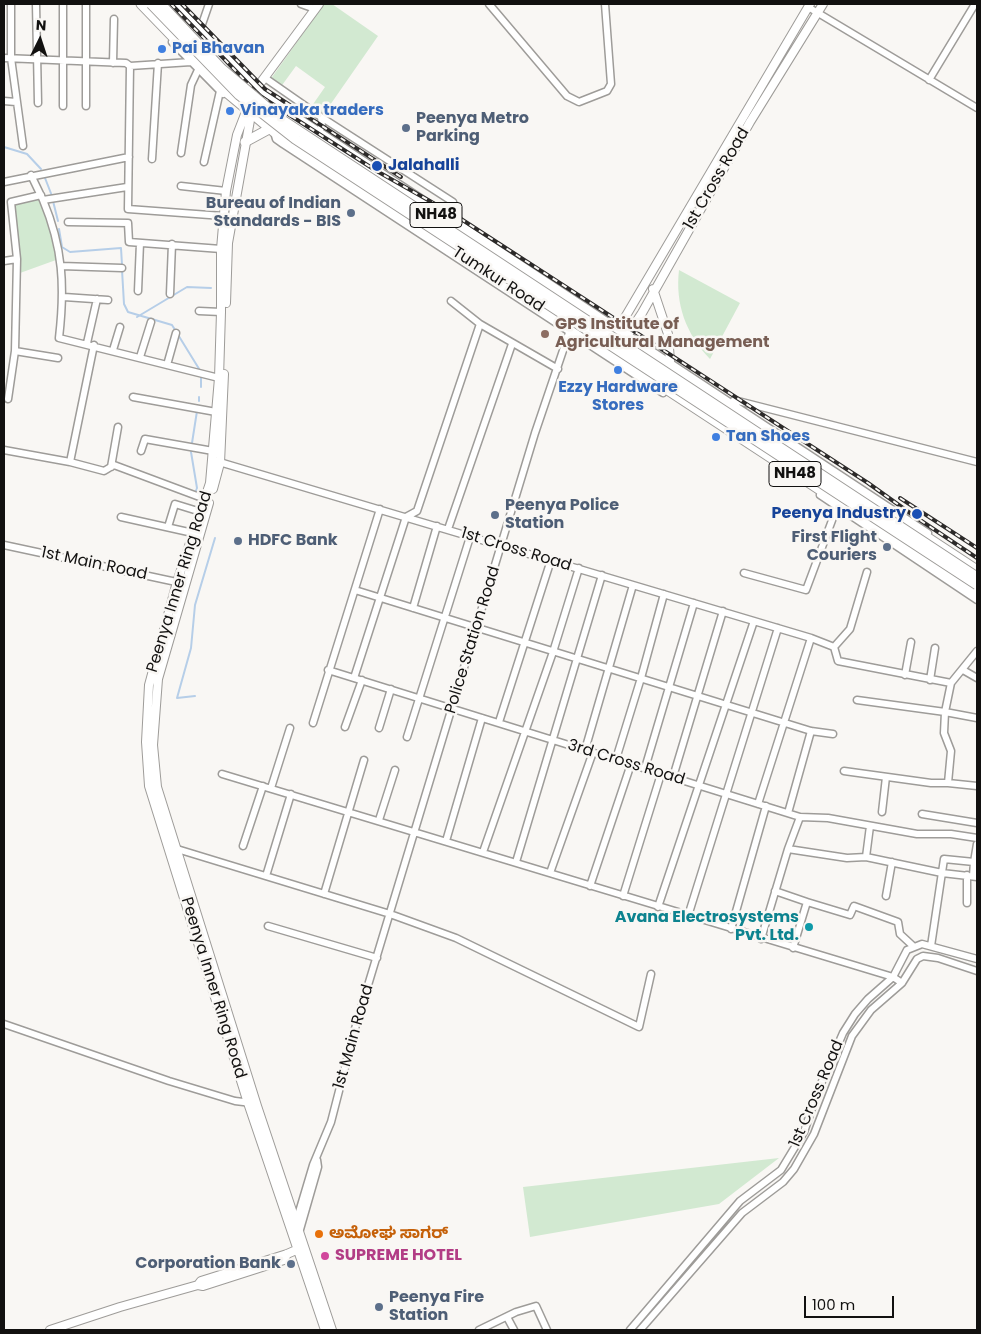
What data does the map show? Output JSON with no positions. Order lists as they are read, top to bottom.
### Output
{
  "streets": {
    "highway": ["NH48", "Tumkur Road"],
    "main road": ["1st Cross Road", "Peenya Inner Ring Road"],
    "street": ["1st Main Road", "Police Station Road", "3rd Cross Road"]
  },
  "crossings": [
    ["1st Cross Road", "Tumkur Road"],
    ["1st Cross Road", "Peenya Inner Ring Road"],
    ["1st Cross Road", "Police Station Road"],
    ["Tumkur Road", "Peenya Inner Ring Road"],
    ["Tumkur Road", "Police Station Road"],
    ["1st Main Road", "Peenya Inner Ring Road"],
    ["1st Main Road", "Police Station Road"],
    ["Police Station Road", "3rd Cross Road"]
  ],
  "places": [
    "Pai Bhavan",
    "Vinayaka traders",
    "Peenya Metro Parking",
    "Jalahalli",
    "Bureau of Indian Standards - BIS",
    "GPS Institute of Agricultural Management",
    "Ezzy Hardware Stores",
    "Tan Shoes",
    "Peenya Industry",
    "Peenya Police Station",
    "HDFC Bank",
    "First Flight Couriers",
    "Avana Electrosystems Pvt. Ltd.",
    "ಅಮೋಘ ಸಾಗರ್",
    "SUPREME HOTEL",
    "Corporation Bank",
    "Peenya Fire Station"
  ],
  "scale_bar": "100 m",
  "north": "top"
}
